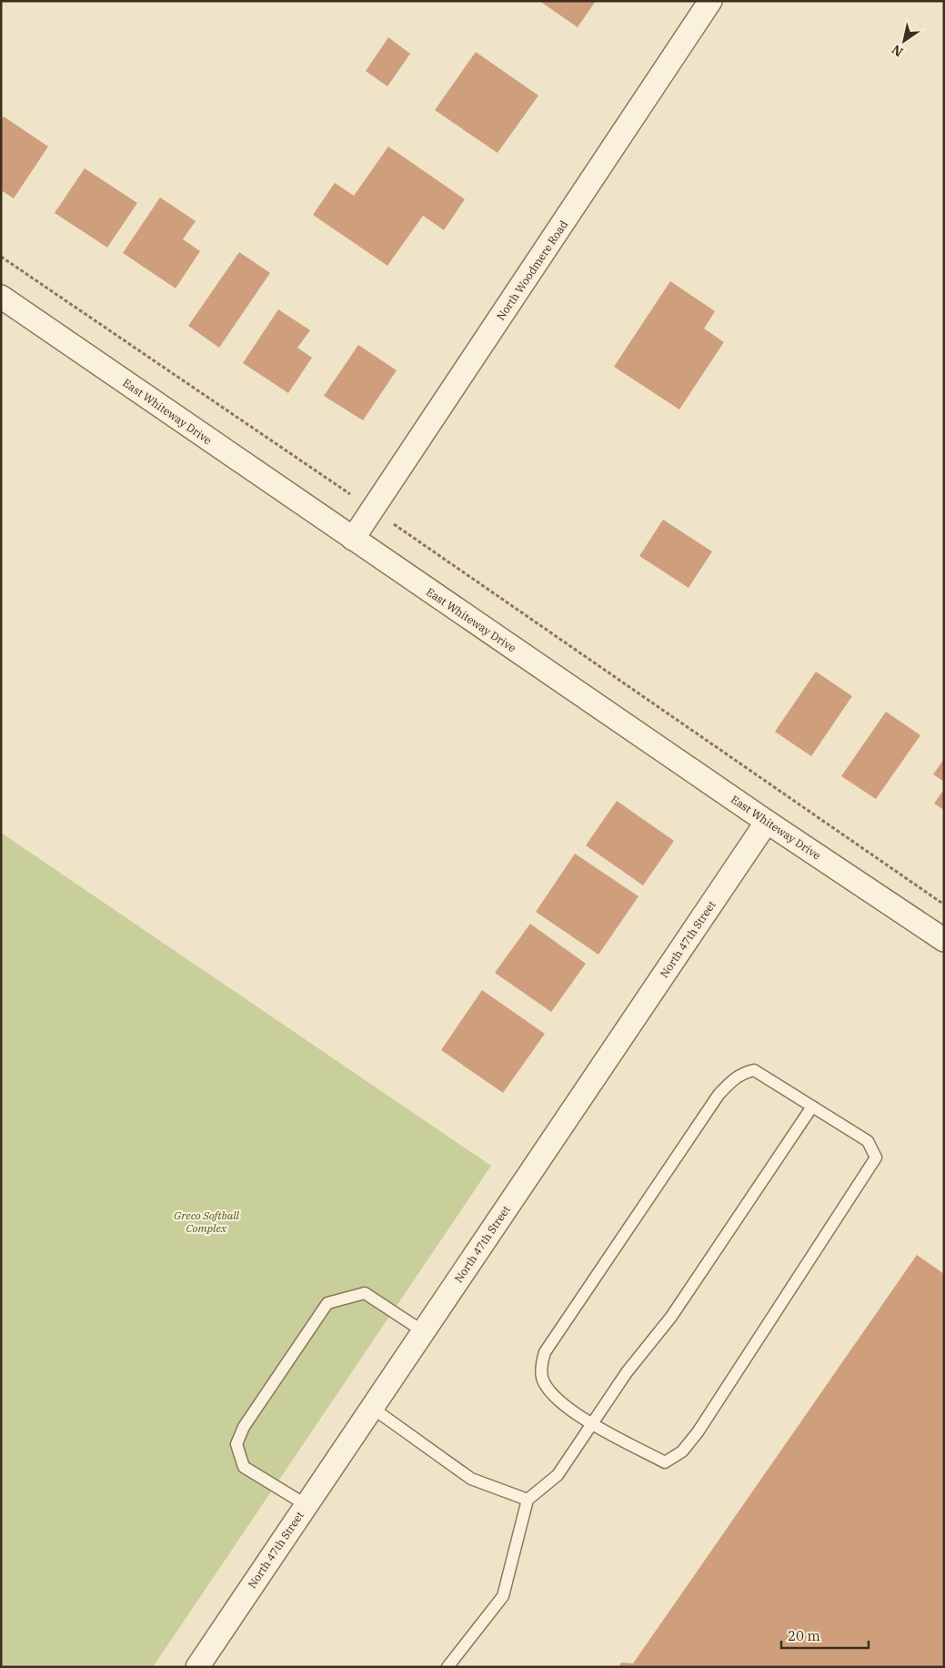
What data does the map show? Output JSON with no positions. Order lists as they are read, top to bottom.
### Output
{
  "streets": {
    "street": ["North Woodmere Road", "East Whiteway Drive", "North 47th Street"]
  },
  "crossings": [
    ["North Woodmere Road", "East Whiteway Drive"],
    ["East Whiteway Drive", "North 47th Street"]
  ],
  "parks": ["Greco Softball Complex"],
  "scale_bar": "20 m",
  "north": "bottom left"
}
